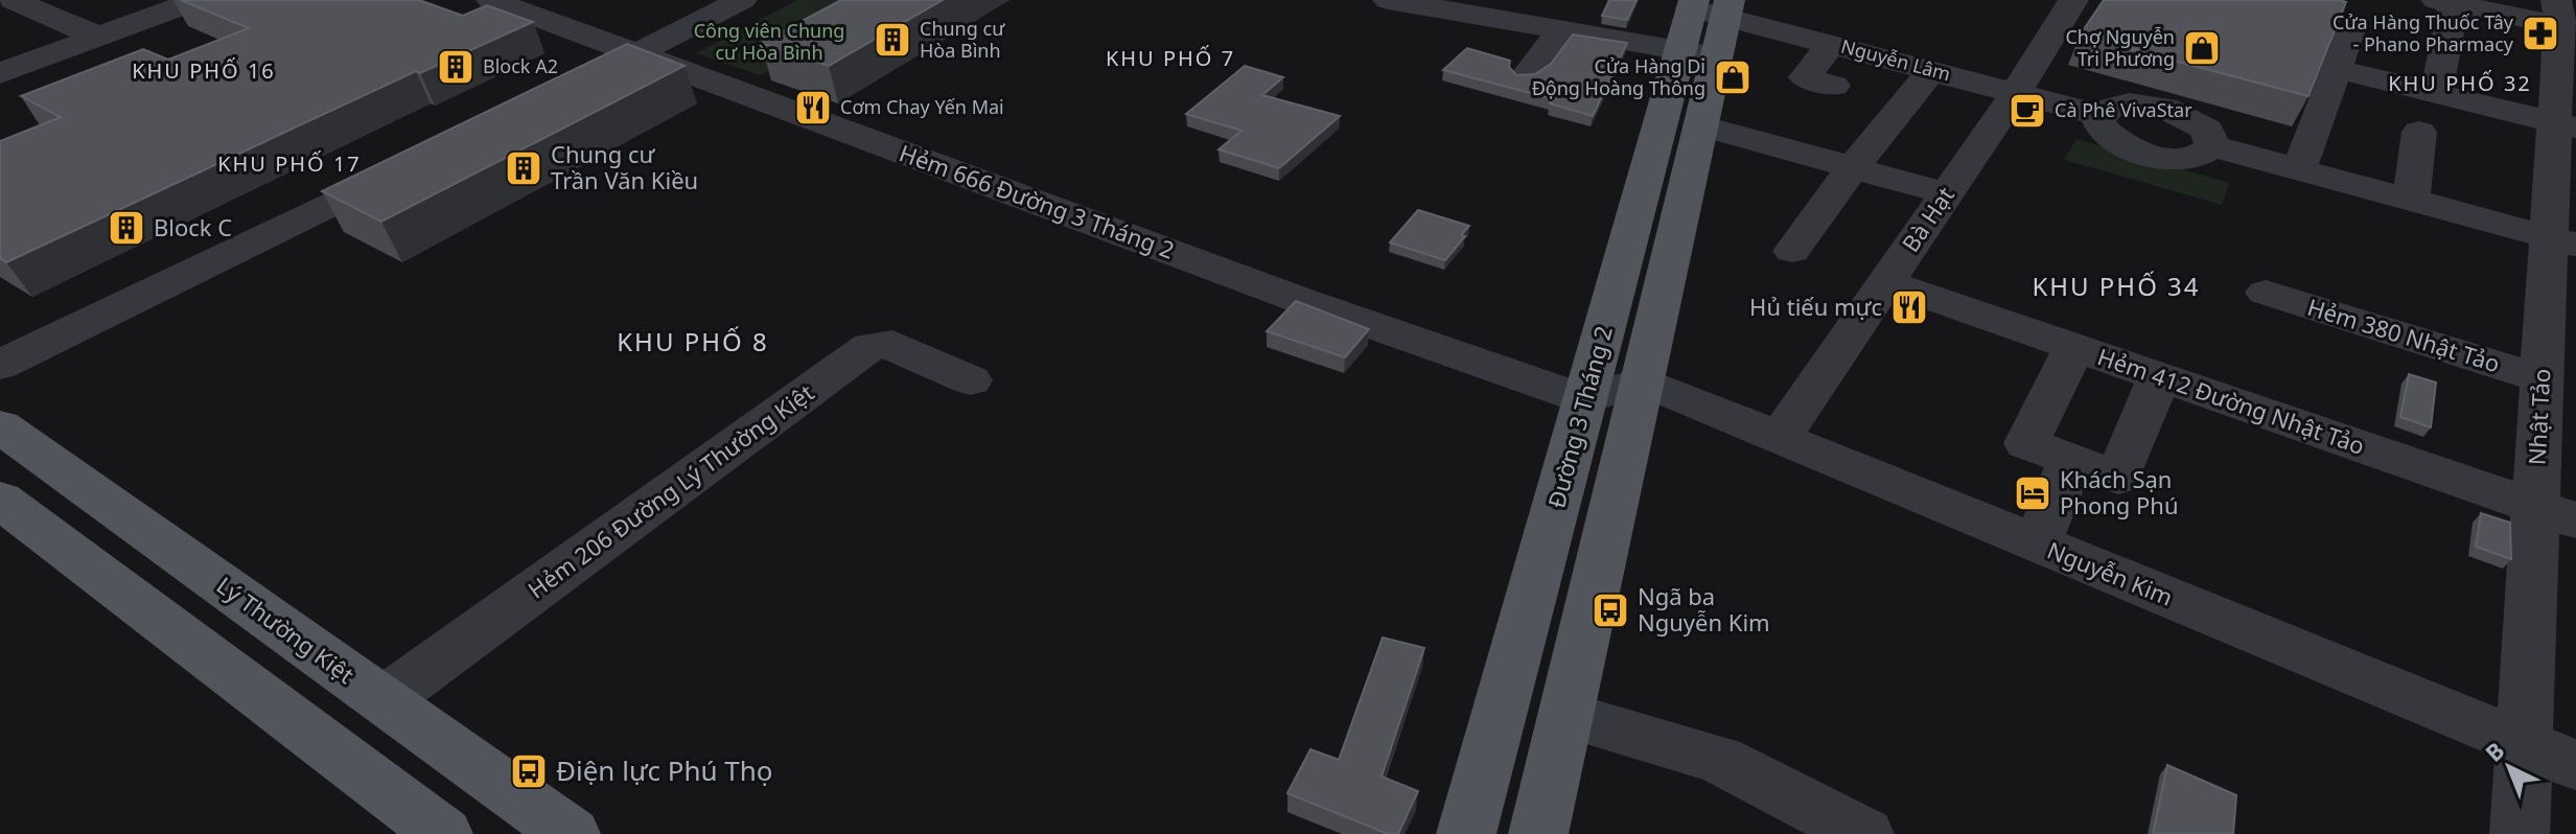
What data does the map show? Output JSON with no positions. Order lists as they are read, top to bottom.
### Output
{
  "streets": {
    "main road": ["Đường 3 Tháng 2", "Lý Thường Kiệt"],
    "street": [
      "Nguyễn Lâm",
      "Hẻm 666 Đường 3 Tháng 2",
      "Bà Hạt",
      "Hẻm 380 Nhật Tảo",
      "Hẻm 412 Đường Nhật Tảo",
      "Nhật Tảo",
      "Hẻm 206 Đường Lý Thường Kiệt",
      "Nguyễn Kim"
    ]
  },
  "crossings": [
    ["Nguyễn Lâm", "Bà Hạt"],
    ["Nguyễn Lâm", "Đường 3 Tháng 2"],
    ["Hẻm 666 Đường 3 Tháng 2", "Đường 3 Tháng 2"],
    ["Bà Hạt", "Hẻm 412 Đường Nhật Tảo"],
    ["Bà Hạt", "Nguyễn Kim"],
    ["Hẻm 380 Nhật Tảo", "Nhật Tảo"],
    ["Hẻm 412 Đường Nhật Tảo", "Nhật Tảo"],
    ["Đường 3 Tháng 2", "Nguyễn Kim"],
    ["Nhật Tảo", "Nguyễn Kim"],
    ["Hẻm 206 Đường Lý Thường Kiệt", "Lý Thường Kiệt"]
  ],
  "districts": [
    "KHU PHỐ 7",
    "KHU PHỐ 16",
    "KHU PHỐ 32",
    "KHU PHỐ 17",
    "KHU PHỐ 34",
    "KHU PHỐ 8"
  ],
  "parks": ["Công viên Chung cư Hòa Bình"],
  "places": {
    "pharmacy": ["Cửa Hàng Thuốc Tây - Phano Pharmacy"],
    "building": [
      "Chung cư Hòa Bình",
      "Block A2",
      "Chung cư Trần Văn Kiều",
      "Block C"
    ],
    "shop": ["Chợ Nguyễn Tri Phương", "Cửa Hàng Di Động Hoàng Thông"],
    "restaurant": ["Cơm Chay Yến Mai", "Hủ tiếu mực"],
    "cafe": ["Cà Phê VivaStar"],
    "hotel": ["Khách Sạn Phong Phú"],
    "bus stop": ["Ngã ba Nguyễn Kim", "Điện lực Phú Thọ"]
  },
  "north": "top left"
}
